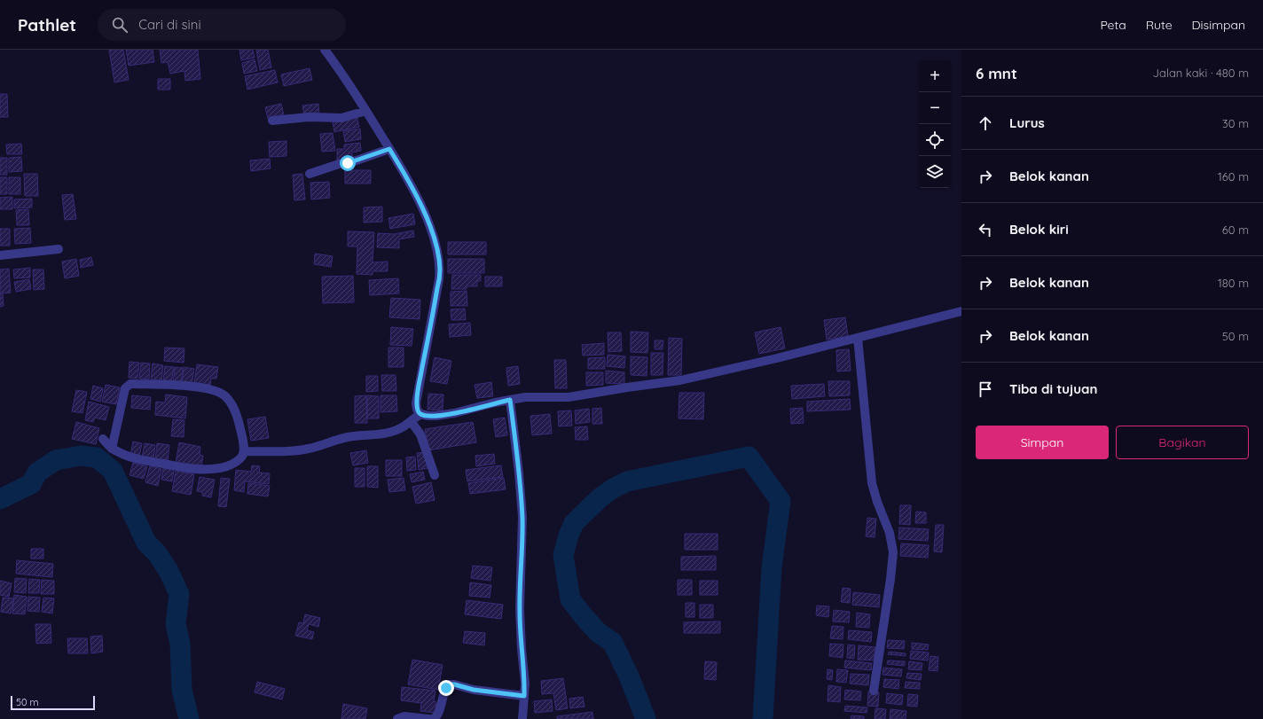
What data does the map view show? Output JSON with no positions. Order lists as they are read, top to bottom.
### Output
{
  "scale_bar": "50 m",
  "page": {
    "header": "Pathlet",
    "search": "Cari di sini",
    "nav": ["Peta", "Rute", "Disimpan"],
    "heading": ["6 mnt", "Jalan kaki · 480 m"],
    "map_buttons": ["+", "−"],
    "list": [
      ["Lurus", "30 m"],
      ["Belok kanan", "160 m"],
      ["Belok kiri", "60 m"],
      ["Belok kanan", "180 m"],
      ["Belok kanan", "50 m"],
      "Tiba di tujuan"
    ],
    "buttons": ["Simpan", "Bagikan"],
    "scale": "50 m"
  }
}
